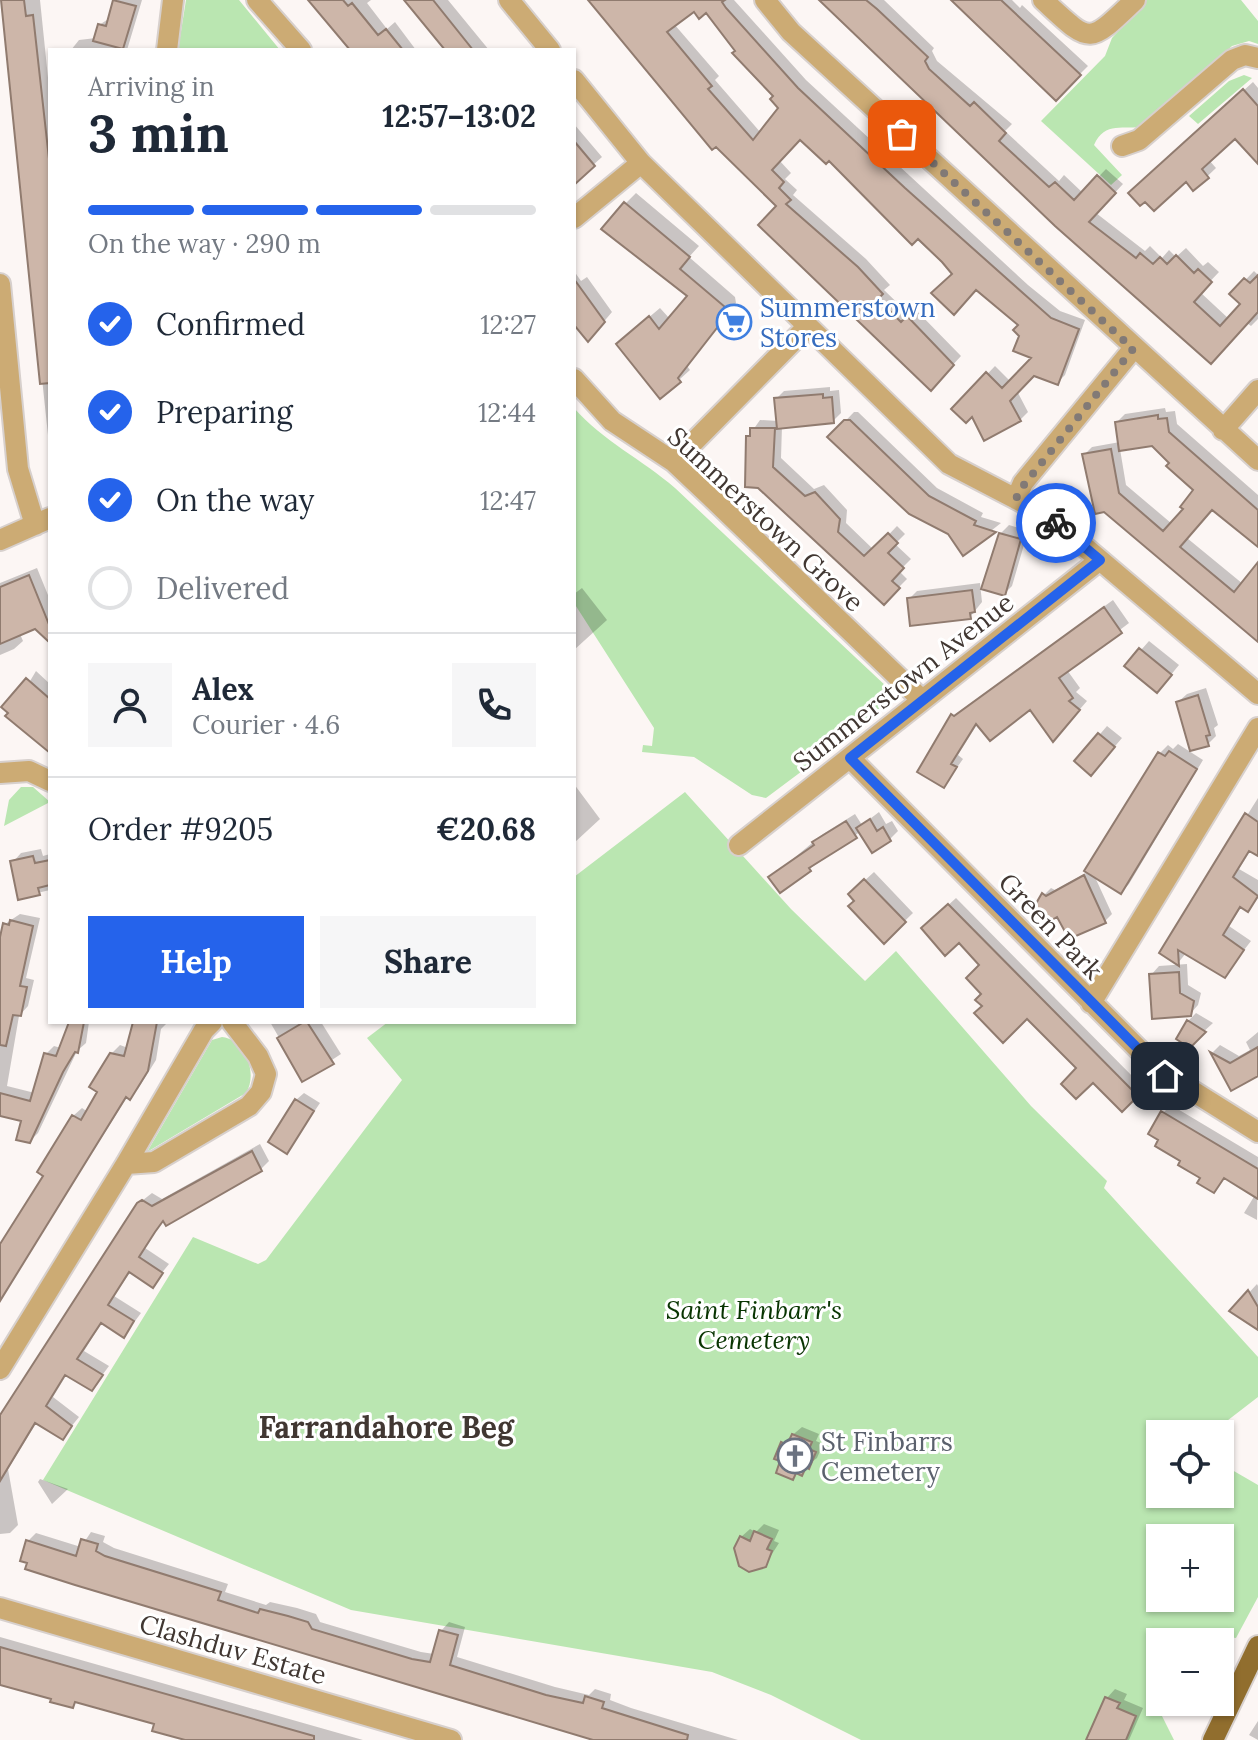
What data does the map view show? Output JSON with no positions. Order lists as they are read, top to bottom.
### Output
{
  "streets": {
    "street": [
      "Summerstown Grove",
      "Summerstown Avenue",
      "Green Park",
      "Clashduv Estate"
    ]
  },
  "crossings": [
    ["Summerstown Grove", "Summerstown Avenue"],
    ["Summerstown Avenue", "Green Park"]
  ],
  "districts": ["Farrandahore Beg"],
  "parks": ["Saint Finbarr's Cemetery"],
  "places": {
    "supermarket": ["Summerstown Stores"],
    "church": ["St Finbarrs Cemetery"]
  },
  "page": {
    "heading": ["3 min", "Arriving in", "12:57–13:02"],
    "panel": [
      "Alex",
      "Courier · 4.6",
      "Order #9205",
      "€20.68"
    ],
    "bar": "On the way · 290 m",
    "list": [
      ["Confirmed", "12:27"],
      ["Preparing", "12:44"],
      ["On the way", "12:47"],
      "Delivered"
    ],
    "buttons": ["Help", "Share"],
    "map_buttons": ["+", "−"]
  }
}
